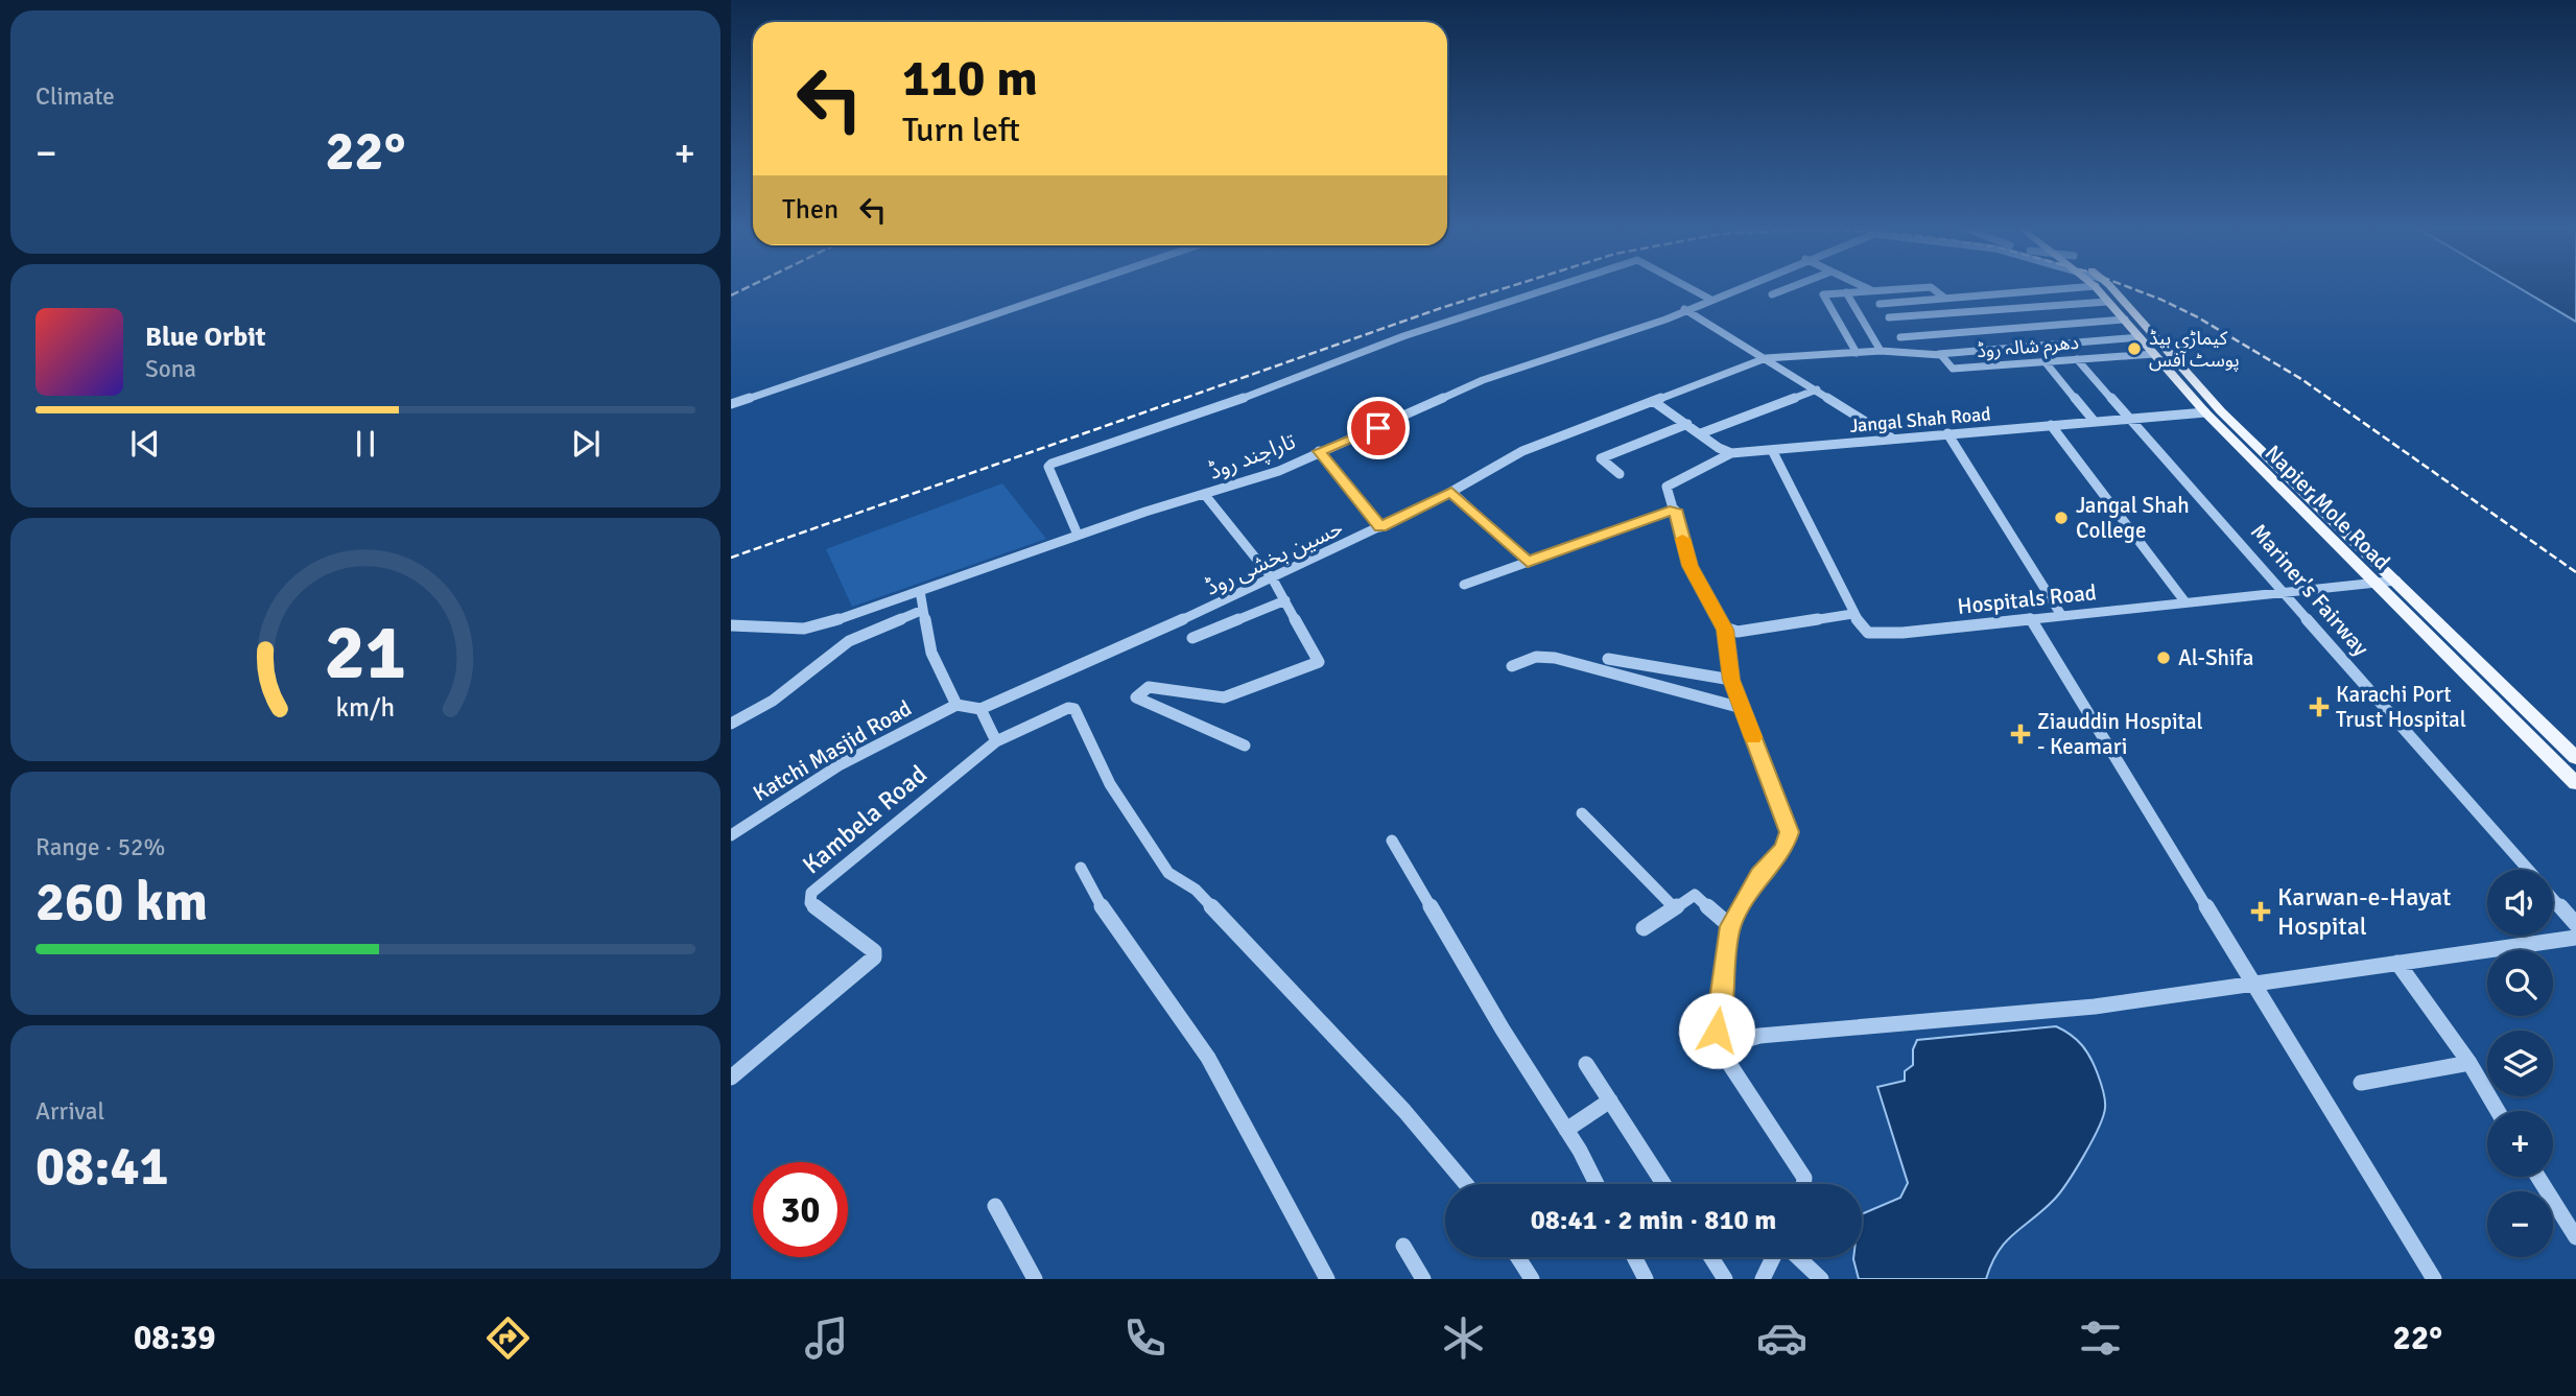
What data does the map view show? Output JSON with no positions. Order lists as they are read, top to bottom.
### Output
{
  "streets": {
    "main road": ["Napier Mole Road"],
    "street": [
      "دھرم شالہ روڈ",
      "Jangal Shah Road",
      "تاراچند روڈ",
      "حسین بخشی روڈ",
      "Mariner's Fairway",
      "Hospitals Road",
      "Katchi Masjid Road",
      "Kambela Road"
    ]
  },
  "crossings": [
    ["دھرم شالہ روڈ", "Napier Mole Road"],
    ["دھرم شالہ روڈ", "حسین بخشی روڈ"],
    ["دھرم شالہ روڈ", "Mariner's Fairway"],
    ["Jangal Shah Road", "Napier Mole Road"],
    ["Jangal Shah Road", "Mariner's Fairway"],
    ["Jangal Shah Road", "Hospitals Road"],
    ["Napier Mole Road", "Hospitals Road"],
    ["Mariner's Fairway", "Hospitals Road"]
  ],
  "places": {
    "other": ["کیماڑی ہیڈ پوسٹ آفس", "Jangal Shah College", "Al-Shifa"],
    "health": ["Karachi Port Trust Hospital", "Ziauddin Hospital - Keamari", "Karwan-e-Hayat Hospital"]
  },
  "page": {
    "tile": [
      "Climate",
      ["Range · 52%", "260 km"],
      ["Arrival", "08:41"]
    ],
    "turn": ["110 m", "Turn left"],
    "heat": ["−", "22°", "+"],
    "then": "Then",
    "song": ["Blue Orbit", "Sona"],
    "map_buttons": ["+", "−"],
    "limit": "30",
    "trip": "08:41 · 2 min · 810 m",
    "tabs": ["08:39", "22°"],
    "gauge": ["21", "km/h"]
  }
}
